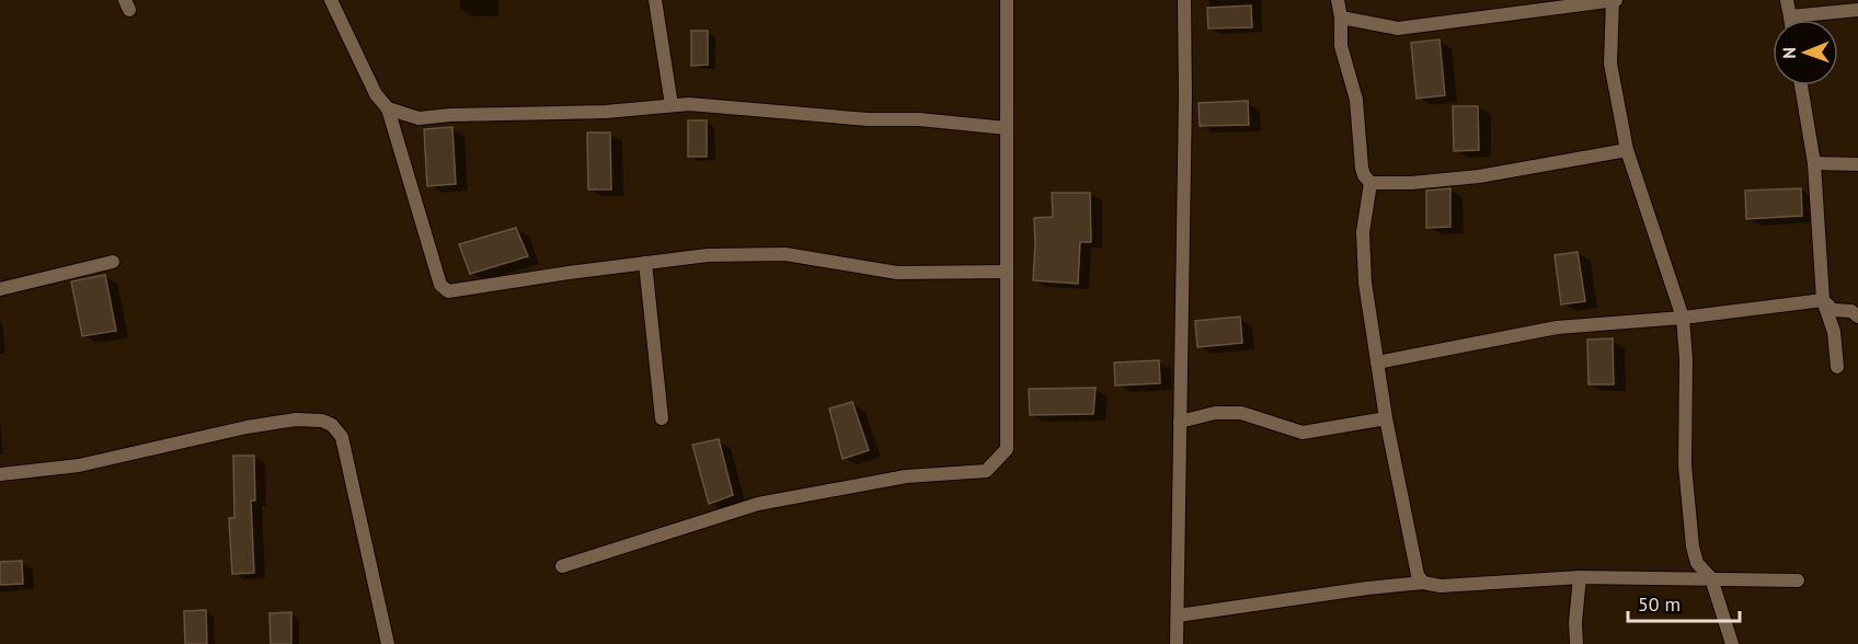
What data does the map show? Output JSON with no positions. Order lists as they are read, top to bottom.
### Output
{
  "scale_bar": "50 m",
  "north": "left"
}
